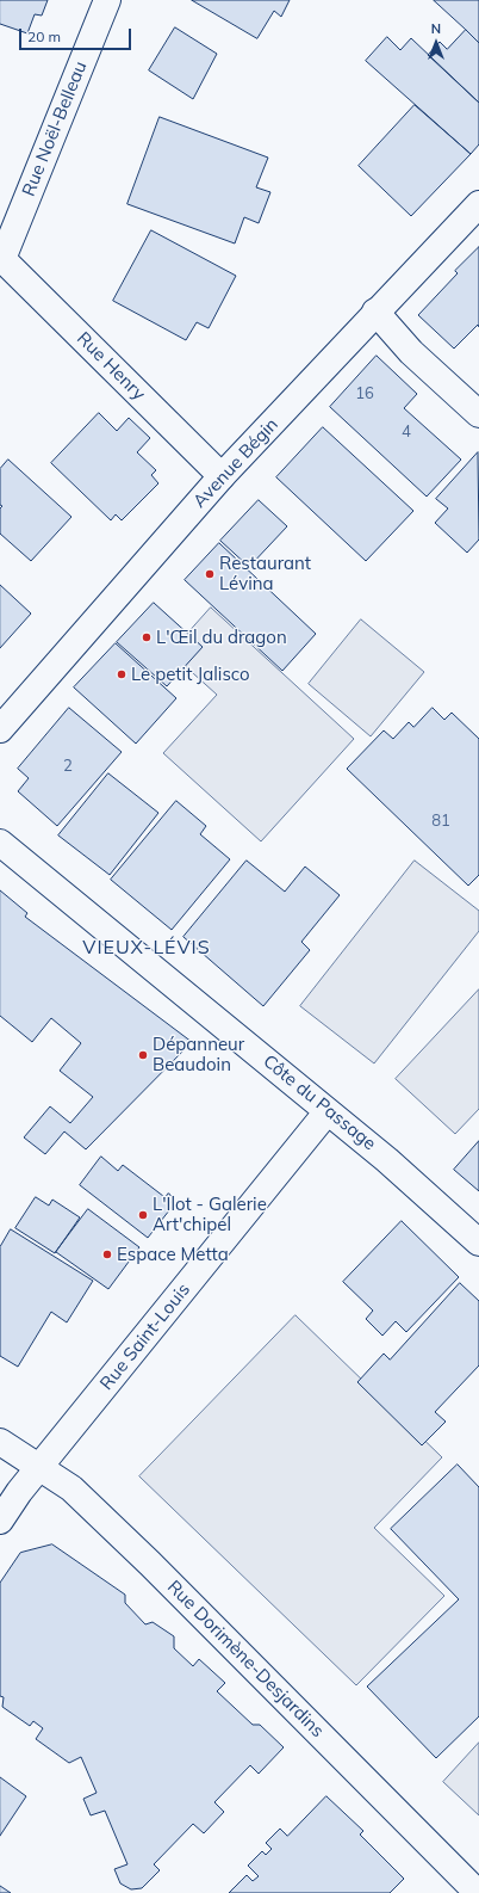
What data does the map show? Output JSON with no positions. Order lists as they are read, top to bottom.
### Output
{
  "streets": {
    "street": [
      "Rue Noël-Belleau",
      "Rue Henry",
      "Avenue Bégin",
      "Côte du Passage",
      "Rue Saint-Louis",
      "Rue Dorimène-Desjardins"
    ]
  },
  "crossings": [
    ["Rue Noël-Belleau", "Rue Henry"],
    ["Rue Henry", "Avenue Bégin"],
    ["Côte du Passage", "Rue Saint-Louis"],
    ["Rue Saint-Louis", "Rue Dorimène-Desjardins"]
  ],
  "districts": ["VIEUX-LÉVIS"],
  "places": [
    "Restaurant Lévina",
    "L'Œil du dragon",
    "Le petit Jalisco",
    "Dépanneur Beaudoin",
    "L'Îlot - Galerie Art'chipel",
    "Espace Metta"
  ],
  "house_numbers": [
    "16",
    "4",
    "2",
    "81"
  ],
  "scale_bar": "20 m",
  "north": "top"
}
